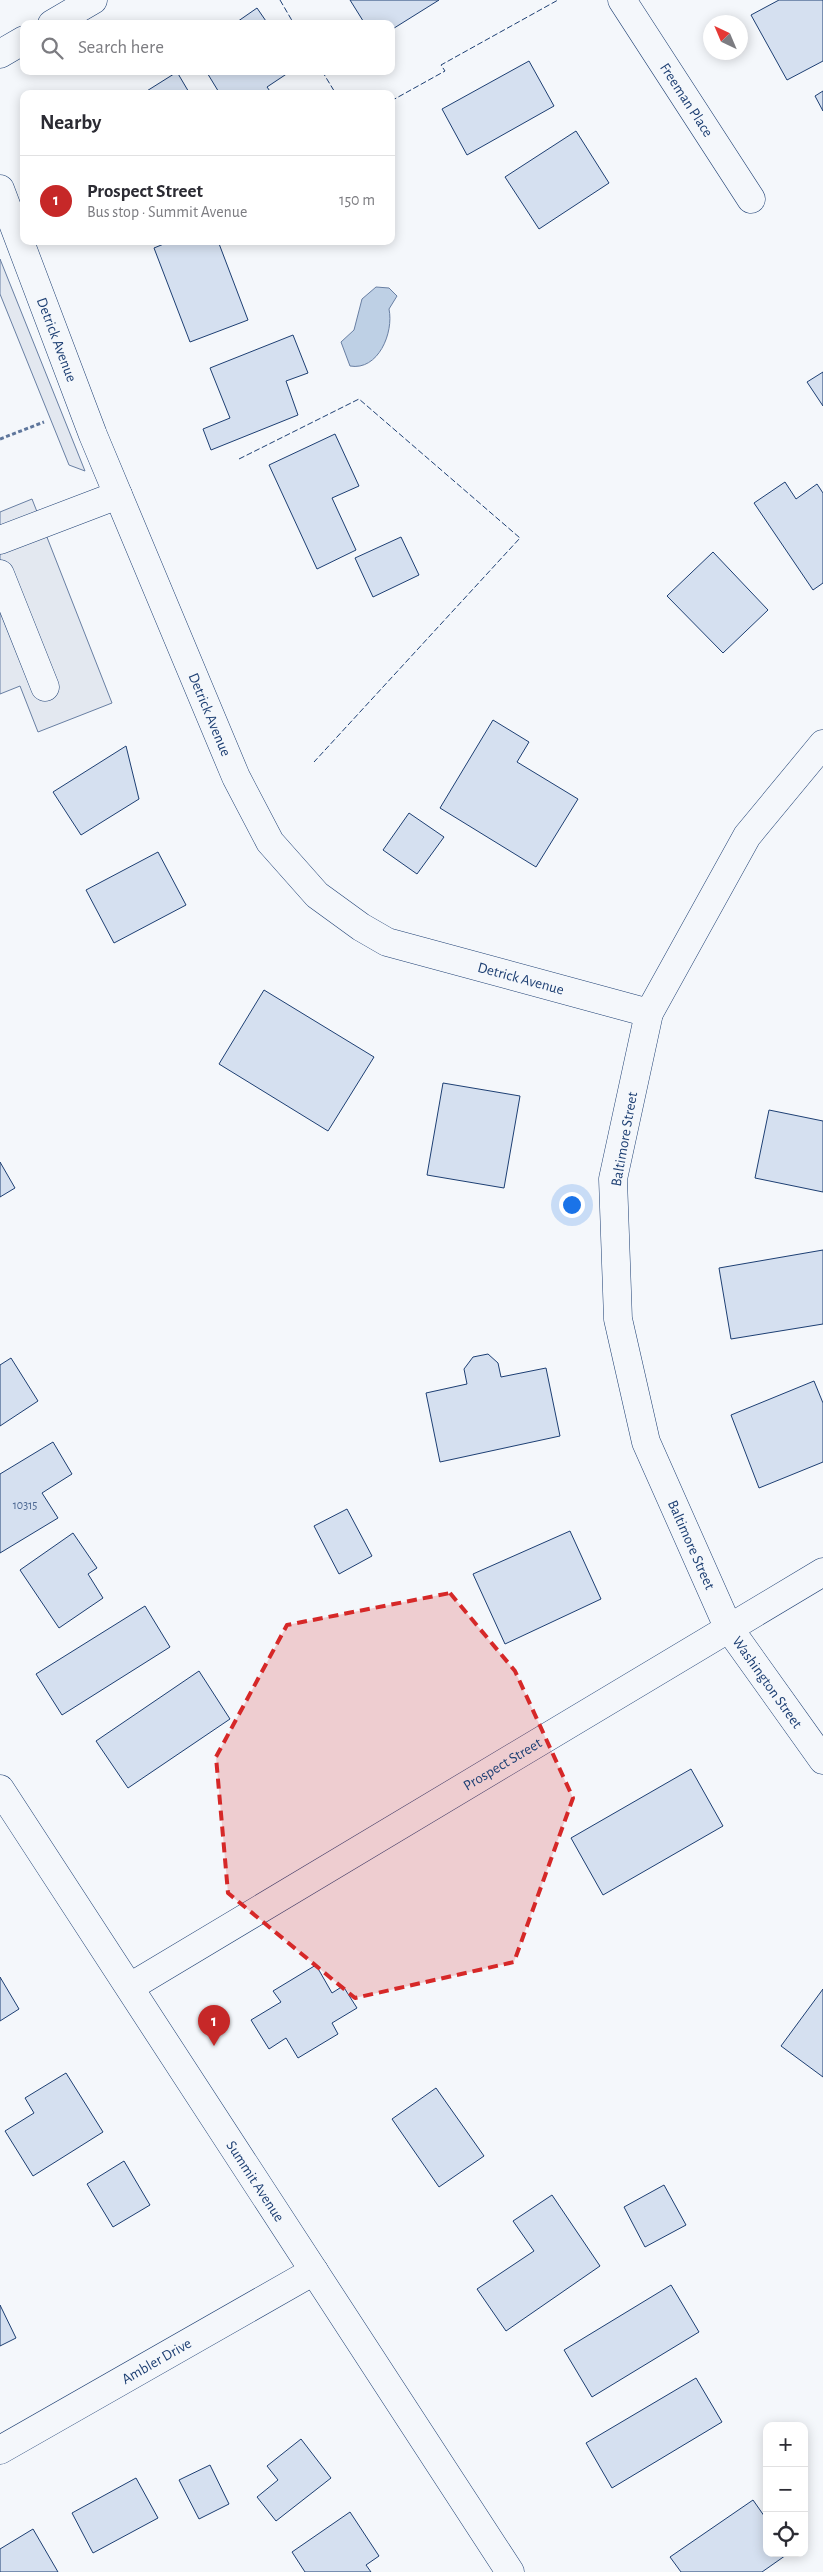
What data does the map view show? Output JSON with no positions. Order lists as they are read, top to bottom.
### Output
{
  "streets": {
    "street": [
      "Freeman Place",
      "Detrick Avenue",
      "Baltimore Street",
      "Washington Street",
      "Prospect Street",
      "Summit Avenue",
      "Ambler Drive"
    ]
  },
  "crossings": [
    ["Detrick Avenue", "Baltimore Street"],
    ["Baltimore Street", "Washington Street"],
    ["Baltimore Street", "Prospect Street"],
    ["Washington Street", "Prospect Street"],
    ["Prospect Street", "Summit Avenue"],
    ["Summit Avenue", "Ambler Drive"]
  ],
  "house_numbers": ["10315"],
  "north": "top left",
  "page": {
    "search": "Search here",
    "heading": "Nearby",
    "list": [
      {
        "mark": "1",
        "name": "Prospect Street",
        "note": "Bus stop · Summit Avenue",
        "value": "150 m"
      }
    ],
    "pins": "1",
    "map_buttons": ["+", "−"]
  }
}
